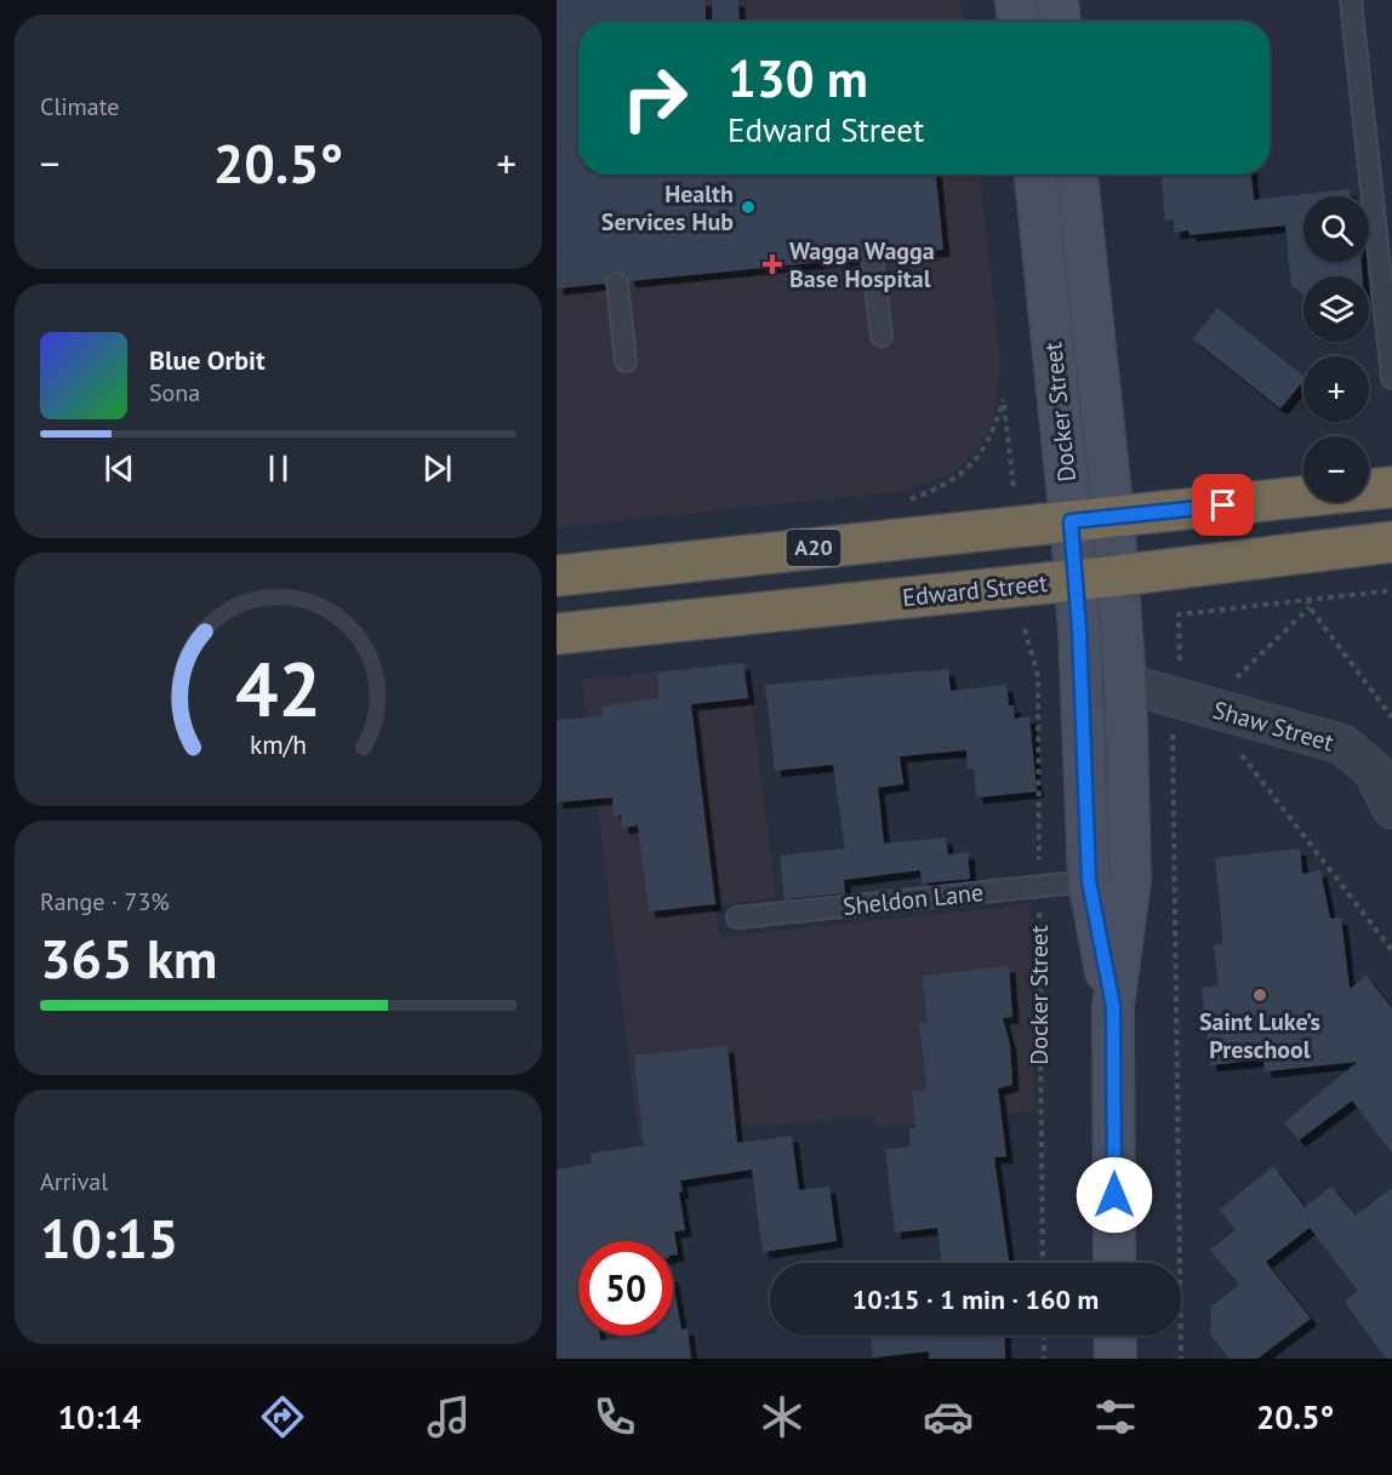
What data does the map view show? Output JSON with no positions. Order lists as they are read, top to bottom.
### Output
{
  "streets": {
    "highway": ["A20", "Edward Street"],
    "main road": ["Docker Street"],
    "street": ["Shaw Street"],
    "lane": ["Sheldon Lane"]
  },
  "crossings": [
    ["Docker Street", "A20"],
    ["Docker Street", "Edward Street"],
    ["Docker Street", "Shaw Street"],
    ["Docker Street", "Sheldon Lane"]
  ],
  "places": {
    "other": ["Health Services Hub", "Saint Luke’s Preschool"],
    "health": ["Wagga Wagga Base Hospital"]
  },
  "page": {
    "tile": [
      "Climate",
      ["Range · 73%", "365 km"],
      ["Arrival", "10:15"]
    ],
    "turn": ["130 m", "Edward Street"],
    "heat": ["−", "20.5°", "+"],
    "map_buttons": ["+", "−"],
    "song": ["Blue Orbit", "Sona"],
    "limit": "50",
    "trip": "10:15 · 1 min · 160 m",
    "tabs": ["10:14", "20.5°"],
    "gauge": ["42", "km/h"]
  }
}
